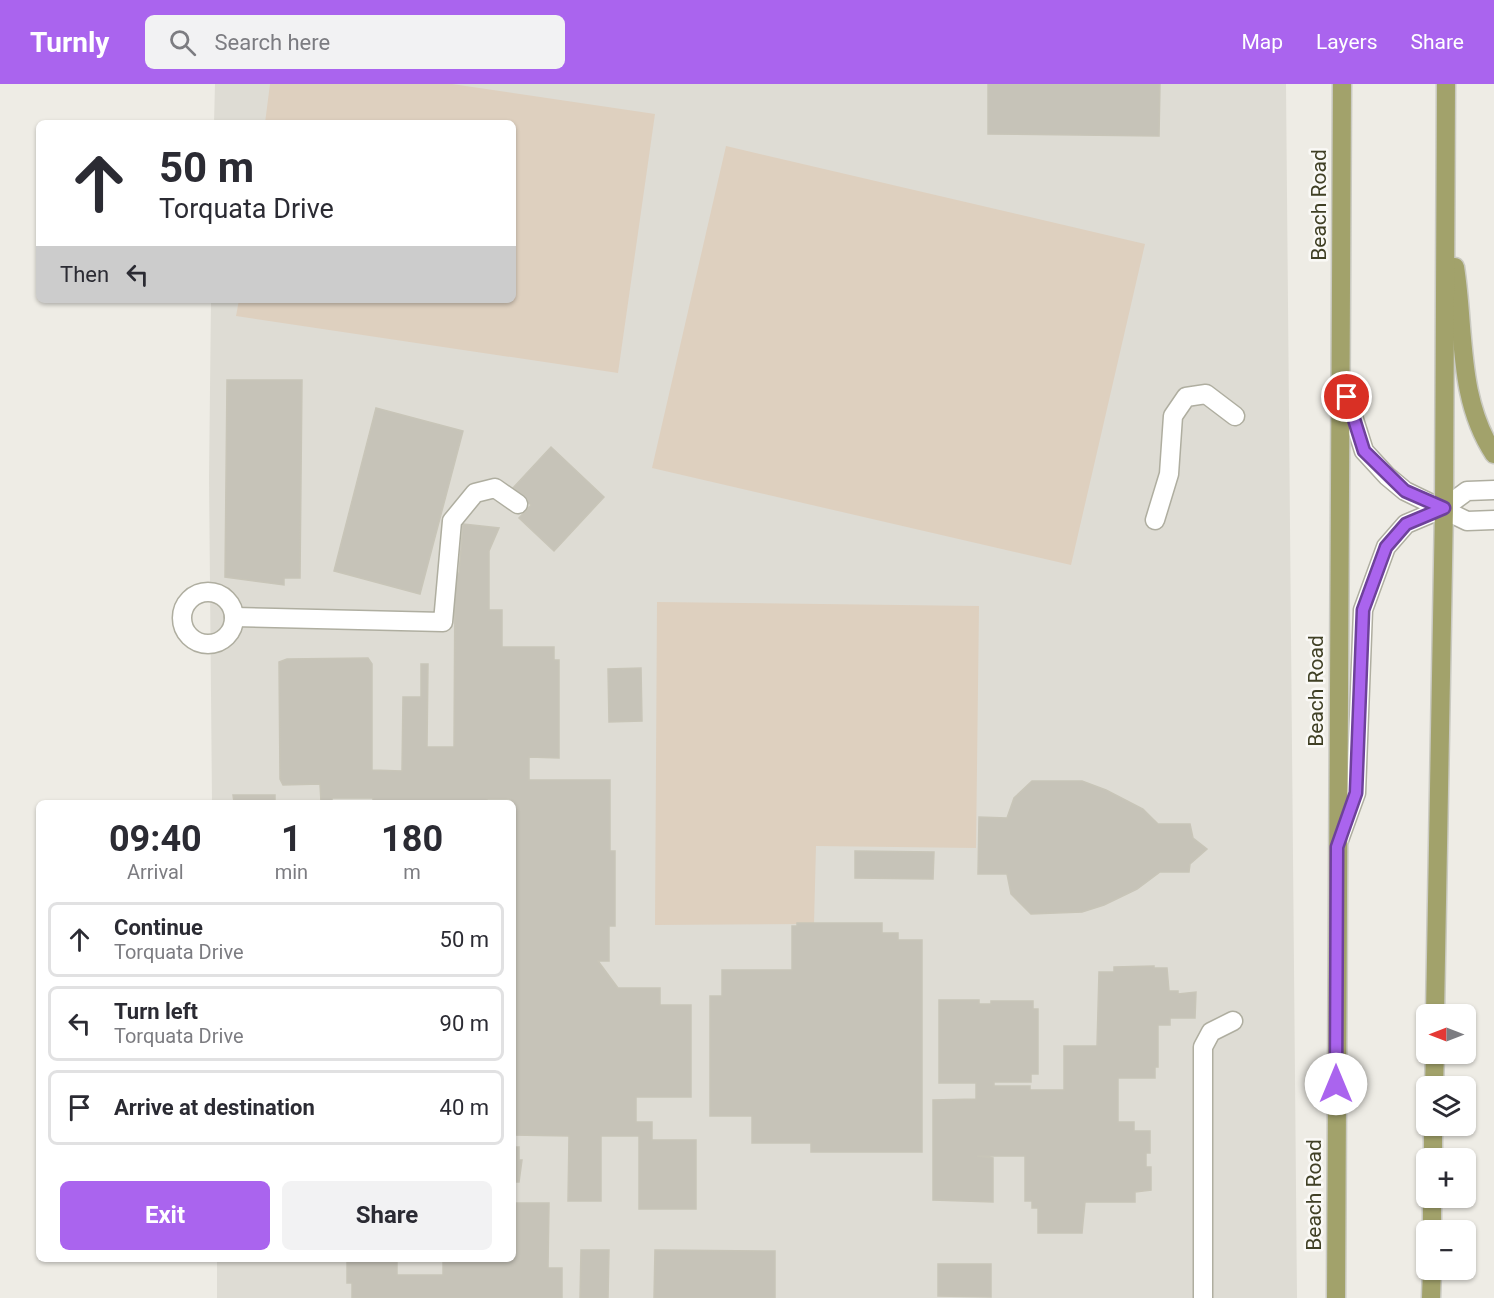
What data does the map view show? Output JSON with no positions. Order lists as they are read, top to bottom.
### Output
{
  "streets": {
    "main road": ["Beach Road"]
  },
  "north": "left",
  "page": {
    "header": "Turnly",
    "search": "Search here",
    "nav": ["Map", "Layers", "Share"],
    "turn": ["50 m", "Torquata Drive"],
    "then": "Then",
    "eta": [
      "09:40",
      "Arrival",
      "1",
      "min",
      "180",
      "m"
    ],
    "list": [
      {
        "name": "Continue",
        "note": "Torquata Drive",
        "value": "50 m"
      },
      {
        "name": "Turn left",
        "note": "Torquata Drive",
        "value": "90 m"
      },
      {
        "name": "Arrive at destination",
        "value": "40 m"
      }
    ],
    "map_buttons": ["+", "−"],
    "buttons": ["Exit", "Share"]
  }
}
